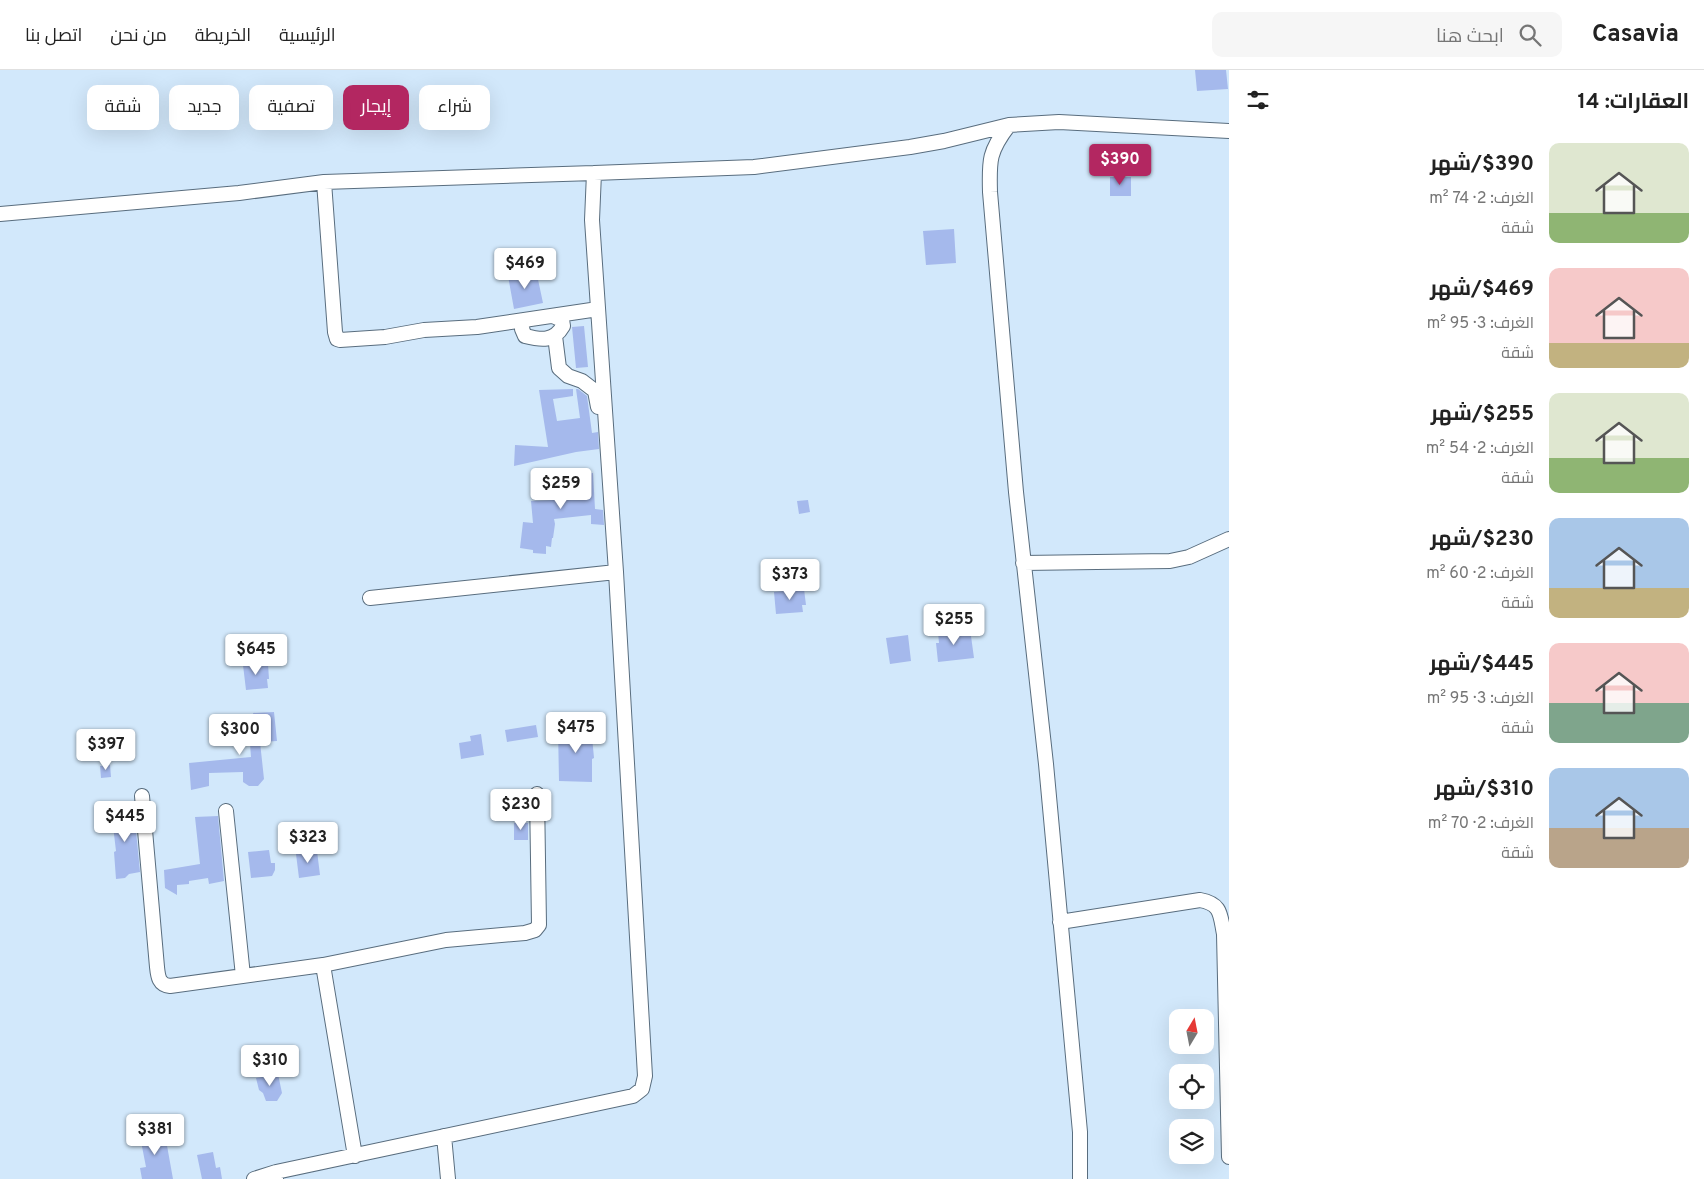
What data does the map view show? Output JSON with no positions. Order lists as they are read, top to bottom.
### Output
{
  "north": "top",
  "page": {
    "header": "Casavia",
    "search": "ابحث هنا",
    "nav": [
      "الرئيسية",
      "الخريطة",
      "من نحن",
      "اتصل بنا"
    ],
    "heading": "العقارات: 14",
    "chip": [
      "شراء",
      "إيجار",
      "تصفية",
      "جديد",
      "شقة"
    ],
    "list": [
      {
        "name": "$390/شهر",
        "note": "الغرف: 2 · 74 m² · شقة"
      },
      {
        "name": "$469/شهر",
        "note": "الغرف: 3 · 95 m² · شقة"
      },
      {
        "name": "$255/شهر",
        "note": "الغرف: 2 · 54 m² · شقة"
      },
      {
        "name": "$230/شهر",
        "note": "الغرف: 2 · 60 m² · شقة"
      },
      {
        "name": "$445/شهر",
        "note": "الغرف: 3 · 95 m² · شقة"
      },
      {
        "name": "$310/شهر",
        "note": "الغرف: 2 · 70 m² · شقة"
      }
    ],
    "price": [
      "$390",
      "$469",
      "$259",
      "$373",
      "$255",
      "$645",
      "$475",
      "$300",
      "$397",
      "$230",
      "$445",
      "$323",
      "$310",
      "$381"
    ]
  }
}
